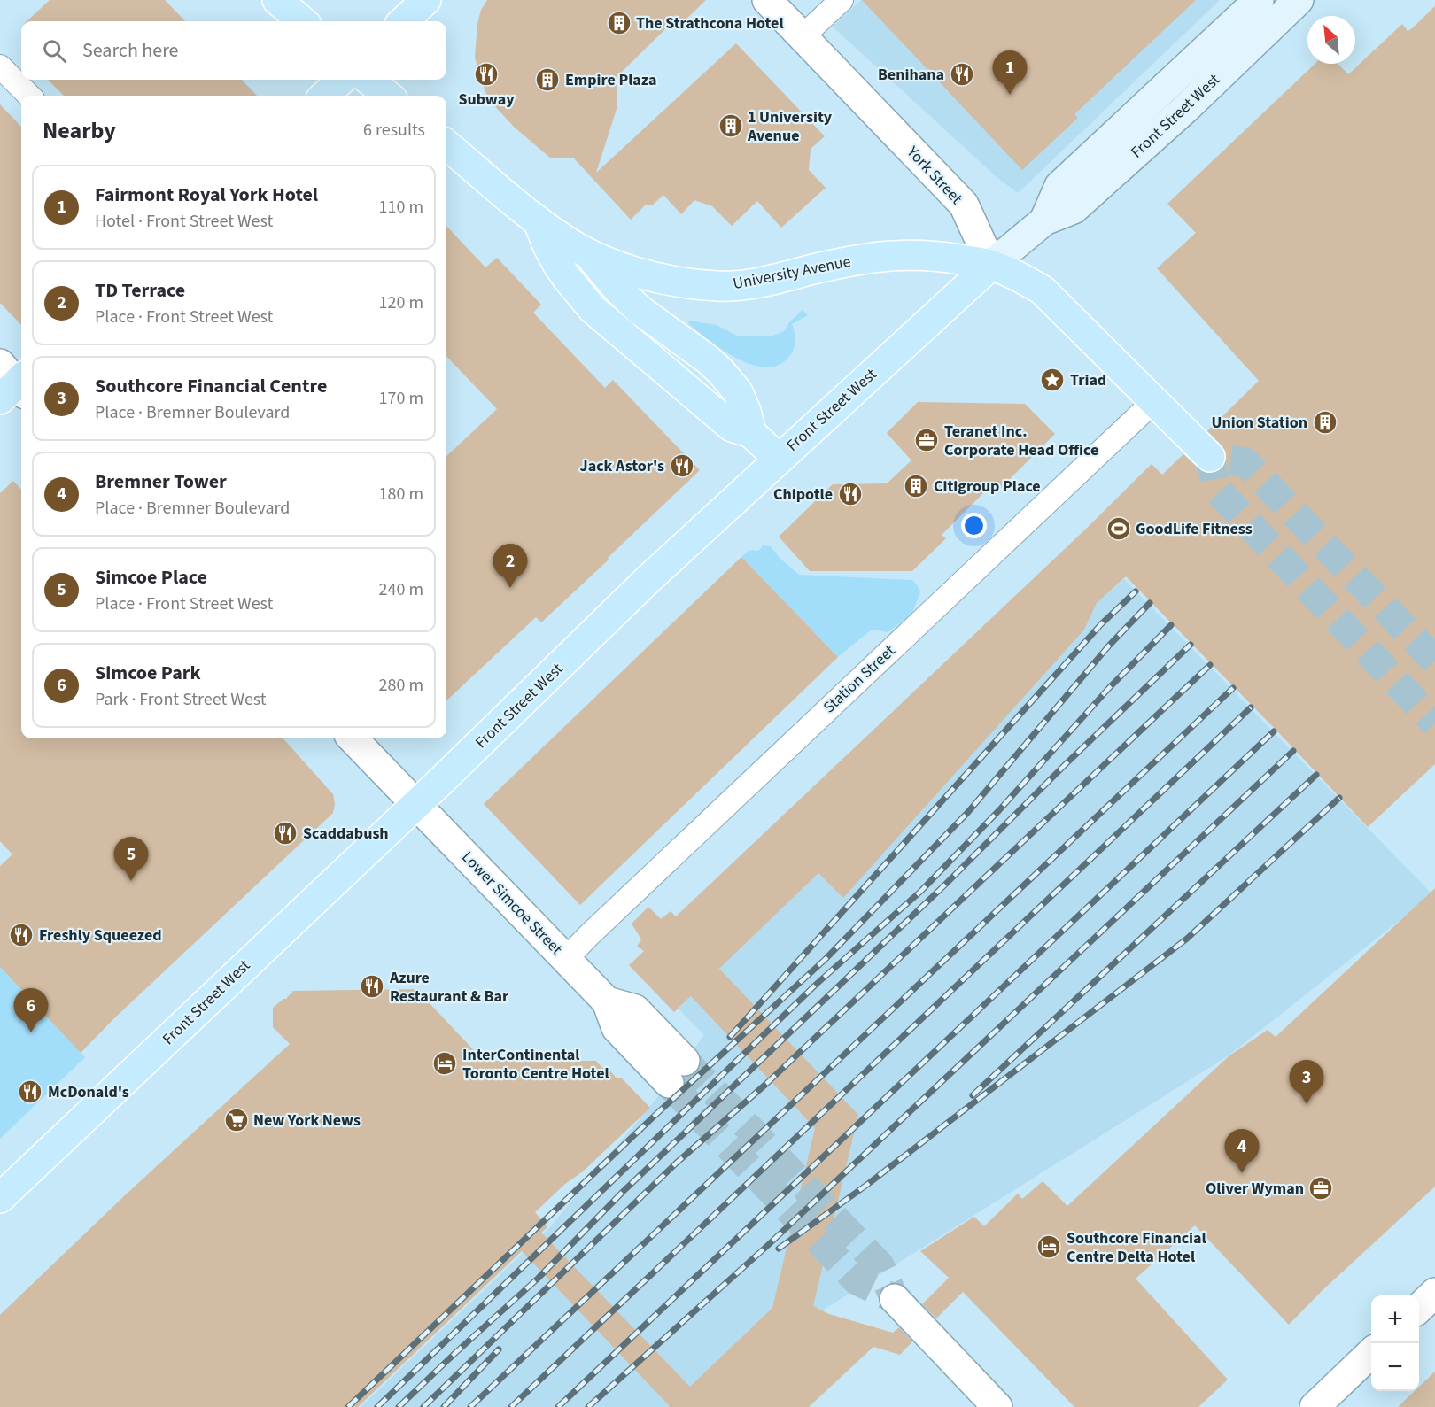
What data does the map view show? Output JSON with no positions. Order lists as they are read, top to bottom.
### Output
{
  "streets": {
    "main road": ["Front Street West", "University Avenue"],
    "street": ["York Street", "Station Street", "Lower Simcoe Street"]
  },
  "crossings": [
    ["Front Street West", "York Street"],
    ["Front Street West", "University Avenue"],
    ["Front Street West", "Lower Simcoe Street"],
    ["York Street", "University Avenue"],
    ["Station Street", "Lower Simcoe Street"]
  ],
  "places": {
    "building": [
      "The Strathcona Hotel",
      "Empire Plaza",
      "1 University Avenue",
      "Union Station",
      "Citigroup Place"
    ],
    "restaurant": [
      "Subway",
      "Benihana",
      "Jack Astor's",
      "Chipotle",
      "Scaddabush",
      "Freshly Squeezed",
      "Azure Restaurant & Bar",
      "McDonald's"
    ],
    "place": ["Triad"],
    "office": ["Teranet Inc. Corporate Head Office", "Oliver Wyman"],
    "sports": ["GoodLife Fitness"],
    "hotel": ["InterContinental Toronto Centre Hotel", "Southcore Financial Centre Delta Hotel"],
    "supermarket": ["New York News"]
  },
  "north": "top left",
  "page": {
    "search": "Search here",
    "pins": [
      "1",
      "2",
      "5",
      "6",
      "3",
      "4"
    ],
    "heading": ["Nearby", "6 results"],
    "list": [
      {
        "mark": "1",
        "name": "Fairmont Royal York Hotel",
        "note": "Hotel · Front Street West",
        "value": "110 m"
      },
      {
        "mark": "2",
        "name": "TD Terrace",
        "note": "Place · Front Street West",
        "value": "120 m"
      },
      {
        "mark": "3",
        "name": "Southcore Financial Centre",
        "note": "Place · Bremner Boulevard",
        "value": "170 m"
      },
      {
        "mark": "4",
        "name": "Bremner Tower",
        "note": "Place · Bremner Boulevard",
        "value": "180 m"
      },
      {
        "mark": "5",
        "name": "Simcoe Place",
        "note": "Place · Front Street West",
        "value": "240 m"
      },
      {
        "mark": "6",
        "name": "Simcoe Park",
        "note": "Park · Front Street West",
        "value": "280 m"
      }
    ],
    "map_buttons": ["+", "−"]
  }
}
